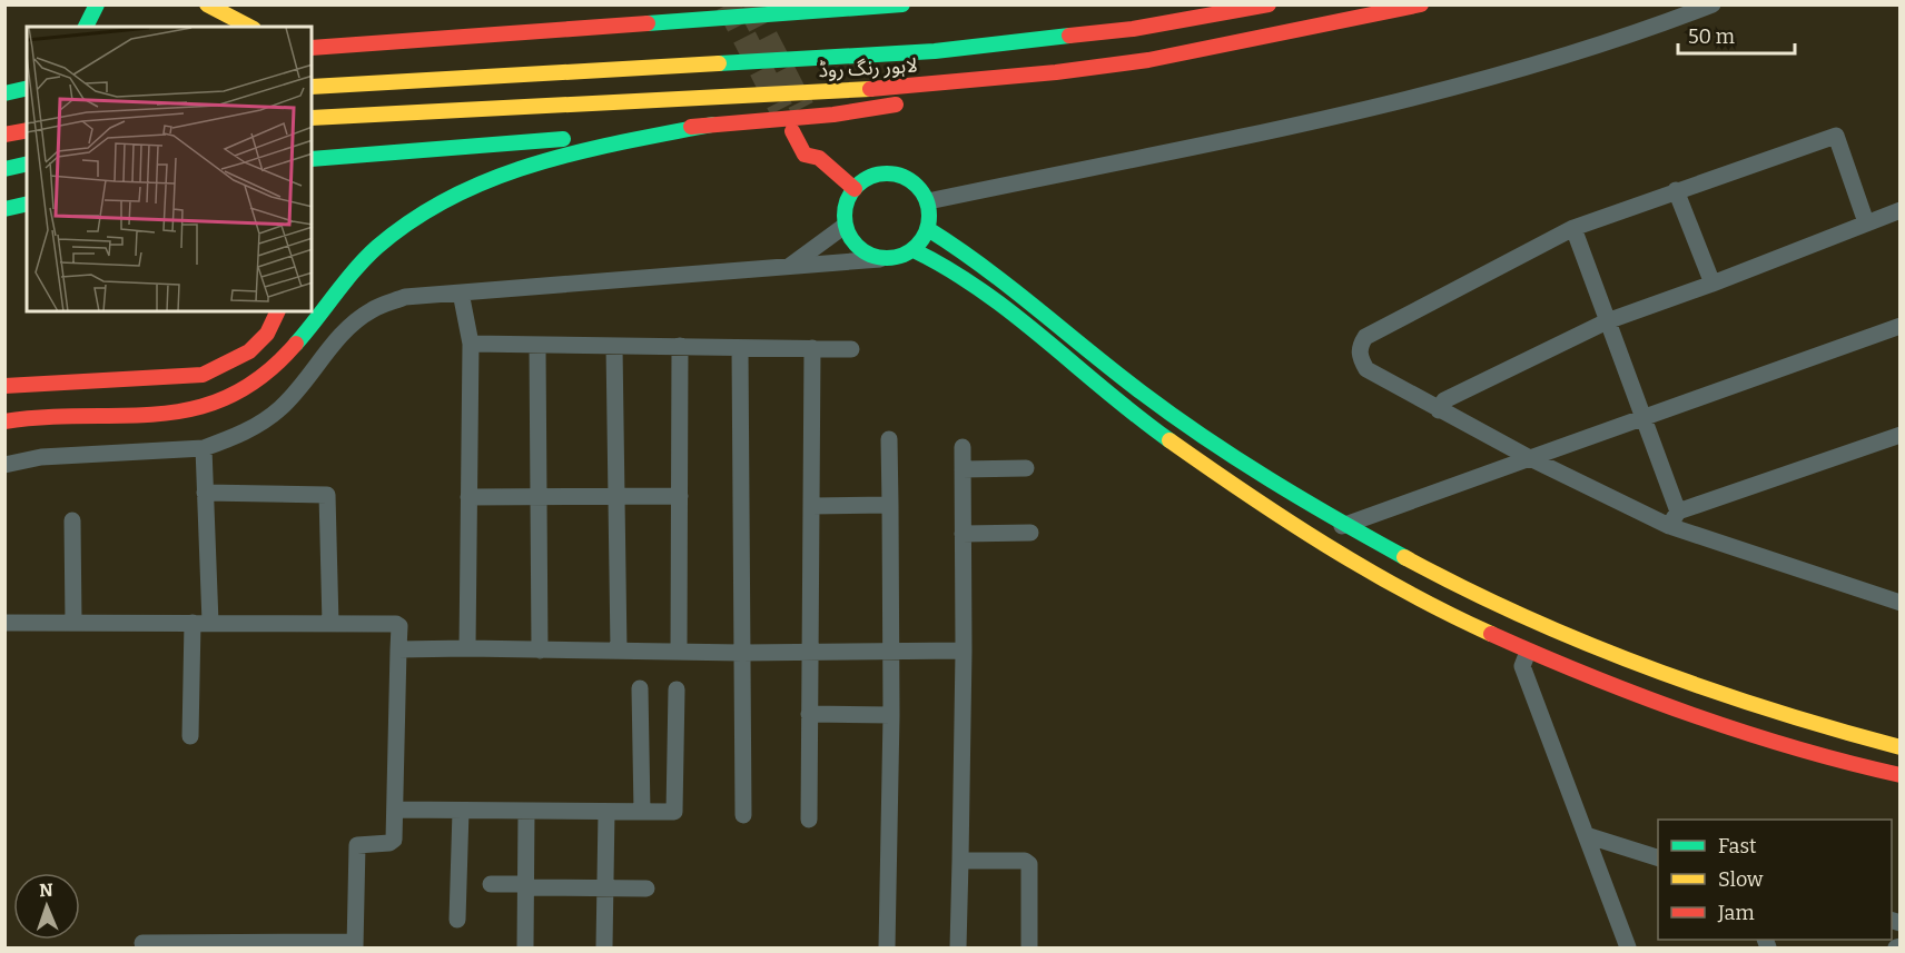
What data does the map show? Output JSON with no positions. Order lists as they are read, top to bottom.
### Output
{
  "streets": {
    "main road": ["لاہور رنگ روڈ"]
  },
  "legend": ["Fast", "Slow", "Jam"],
  "scale_bar": "50 m",
  "north": "top"
}
